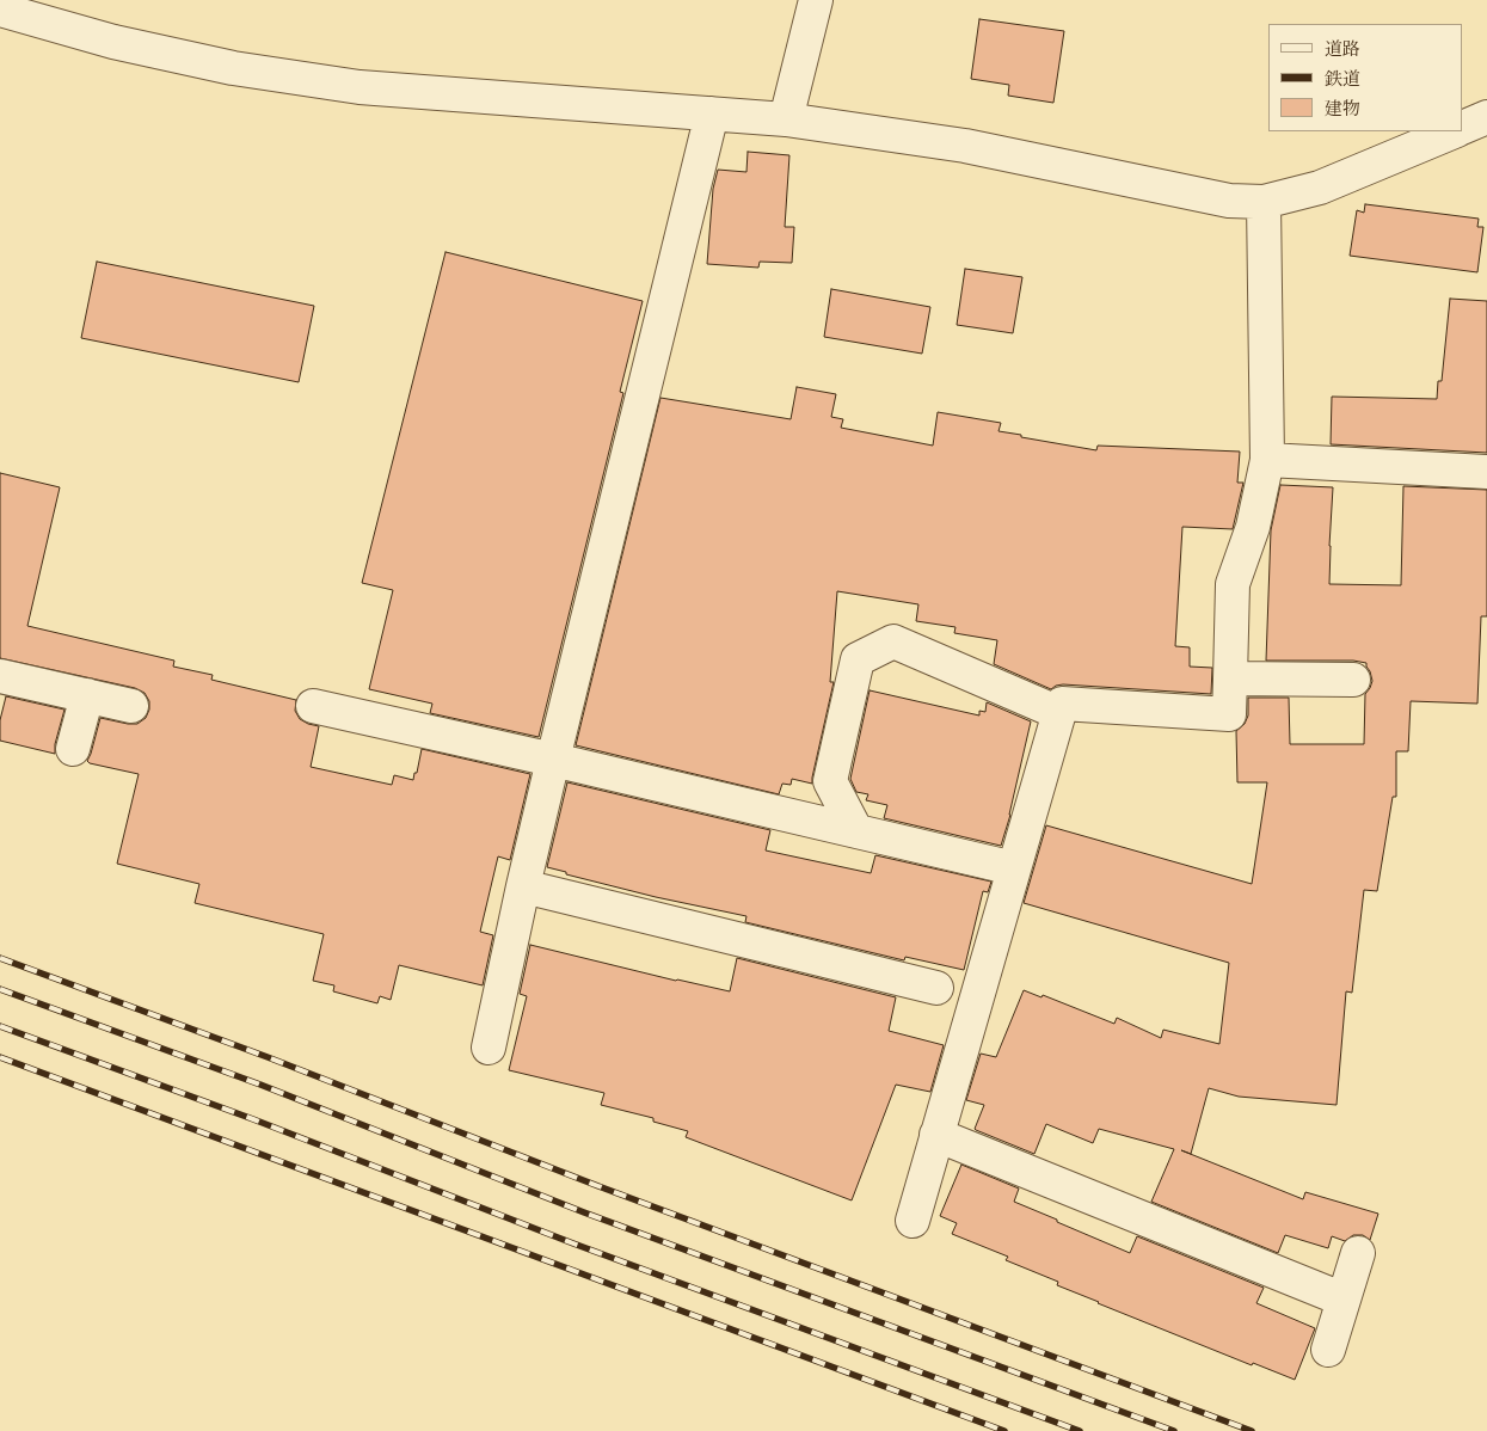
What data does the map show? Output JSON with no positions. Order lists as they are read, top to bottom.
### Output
{
  "legend": ["道路", "鉄道", "建物"]
}
